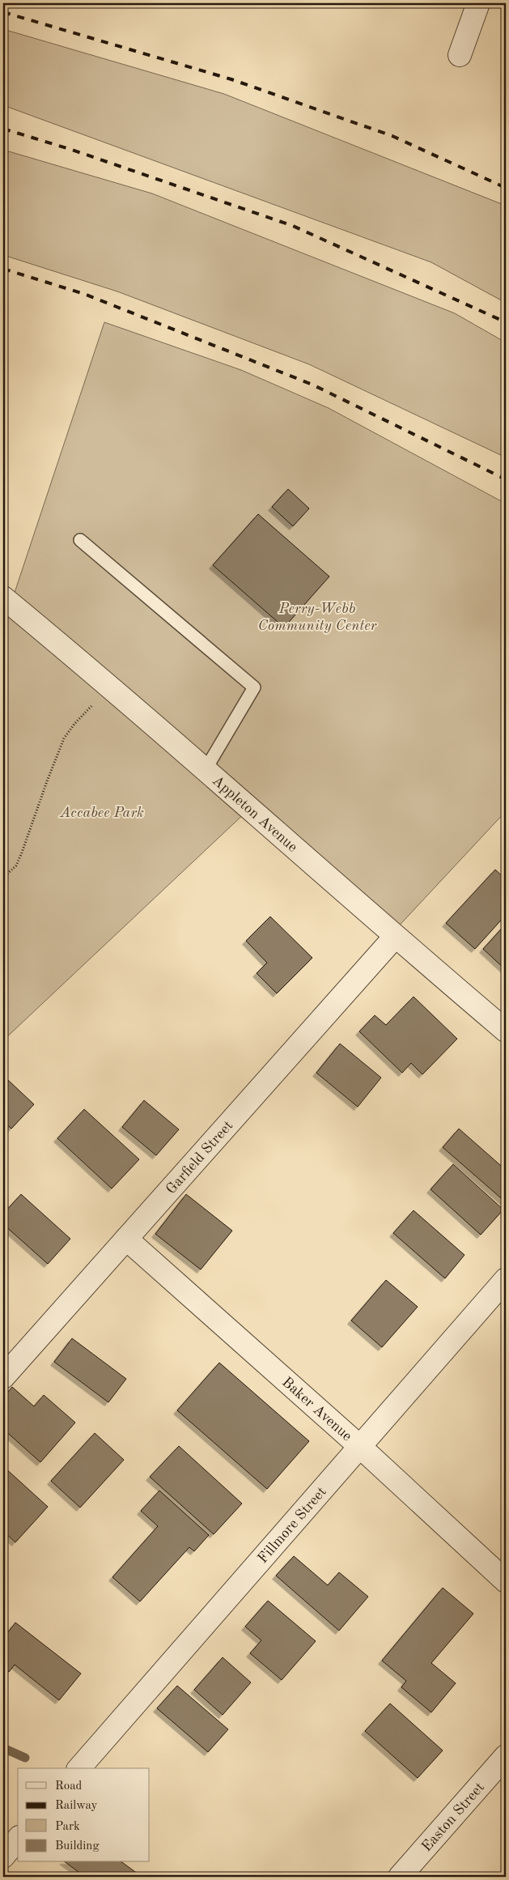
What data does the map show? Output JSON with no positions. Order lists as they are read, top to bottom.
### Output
{
  "streets": {
    "street": [
      "Appleton Avenue",
      "Garfield Street",
      "Baker Avenue",
      "Fillmore Street",
      "Easton Street"
    ]
  },
  "crossings": [
    ["Appleton Avenue", "Garfield Street"],
    ["Garfield Street", "Baker Avenue"],
    ["Baker Avenue", "Fillmore Street"]
  ],
  "parks": ["Perry-Webb Community Center", "Accabee Park"],
  "legend": [
    "Road",
    "Railway",
    "Park",
    "Building"
  ]
}
